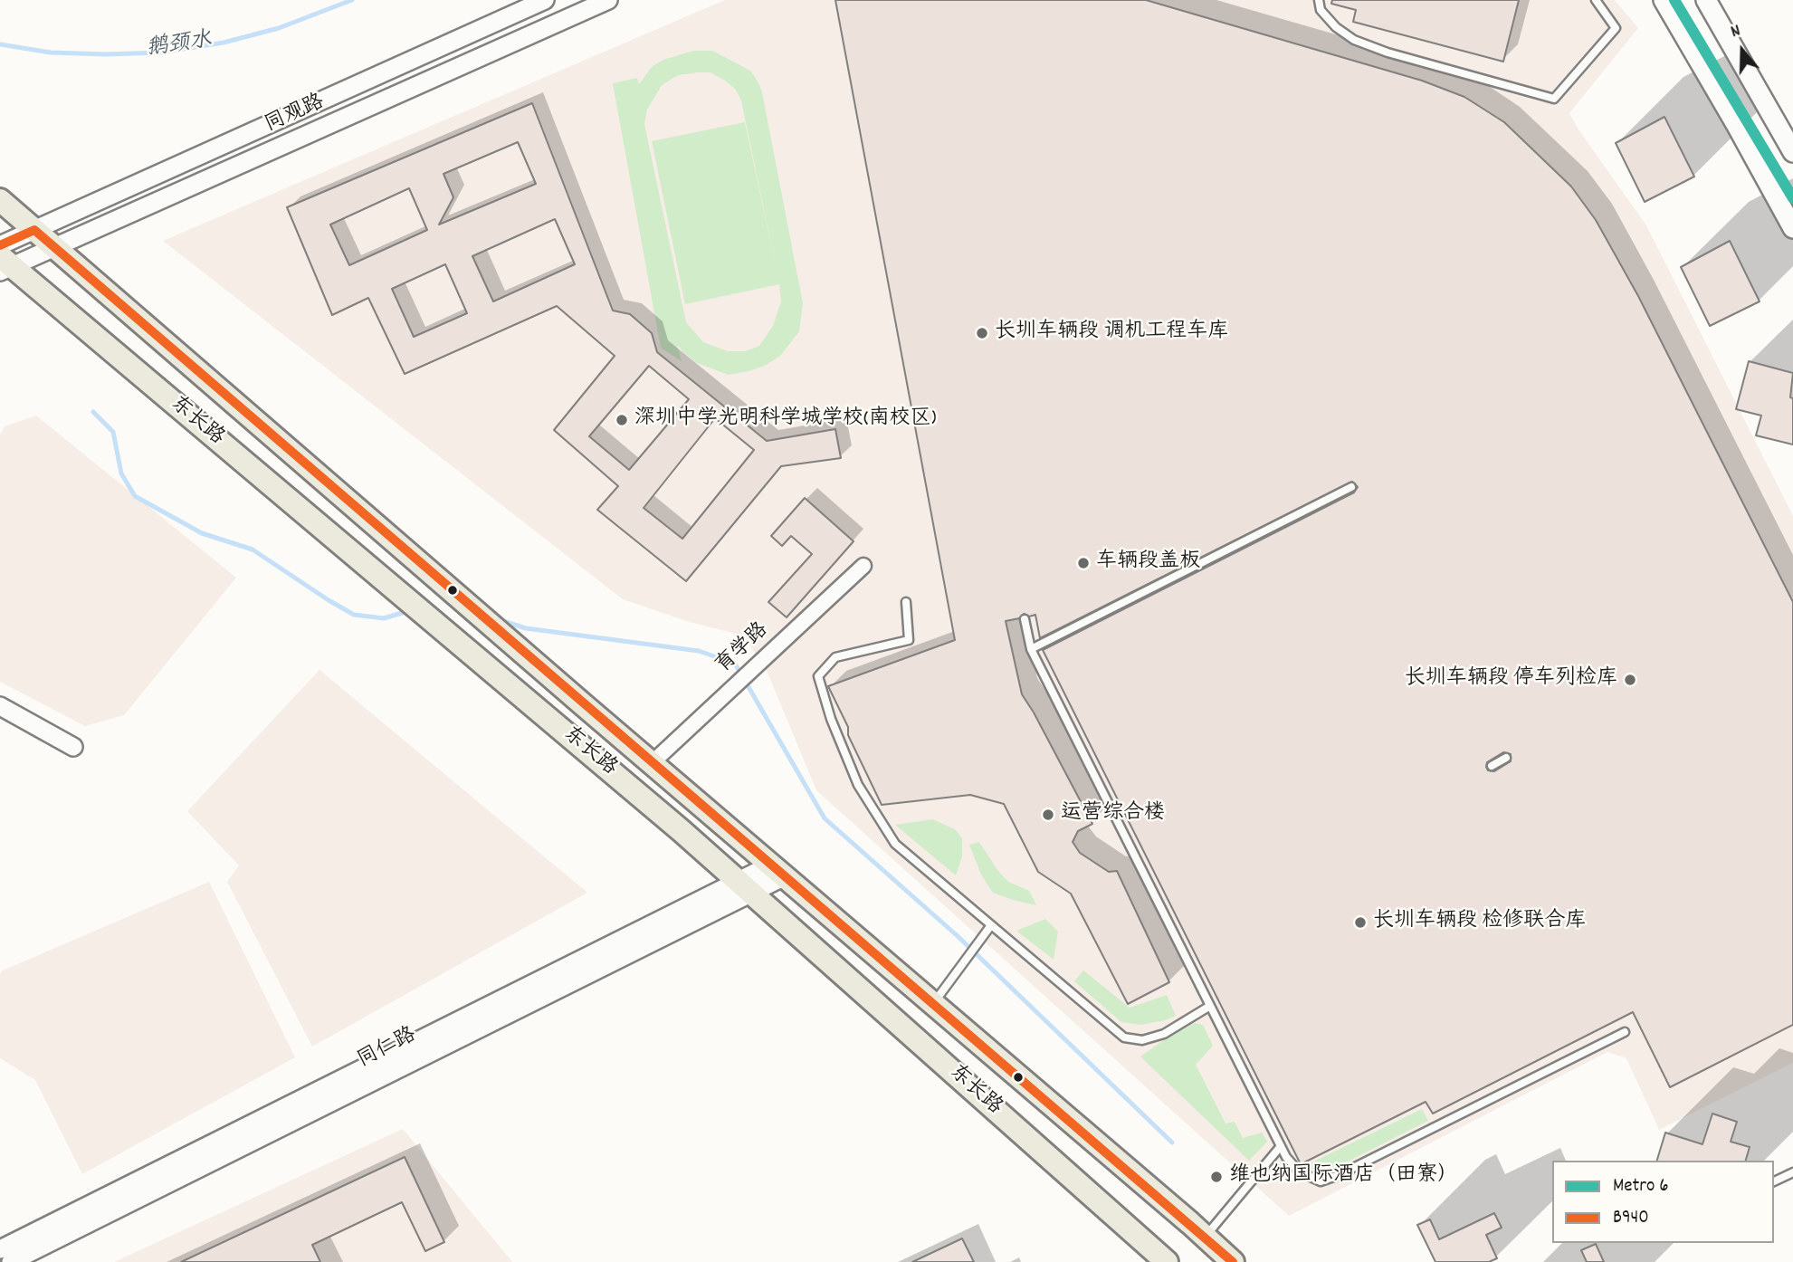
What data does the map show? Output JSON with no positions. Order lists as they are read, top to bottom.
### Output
{
  "streets": {
    "main road": ["东长路"],
    "street": ["同观路", "育学路", "同仁路"]
  },
  "crossings": [
    ["同观路", "东长路"],
    ["东长路", "育学路"],
    ["东长路", "同仁路"]
  ],
  "water": ["鹅颈水"],
  "places": [
    "长圳车辆段 调机工程车库",
    "深圳中学光明科学城学校(南校区)",
    "车辆段盖板",
    "长圳车辆段 停车列检库",
    "运营综合楼",
    "长圳车辆段 检修联合库",
    "维也纳国际酒店（田寮）"
  ],
  "lines": ["metro line 6", "transit line B940"],
  "legend": ["Metro 6", "B940"],
  "north": "top"
}
